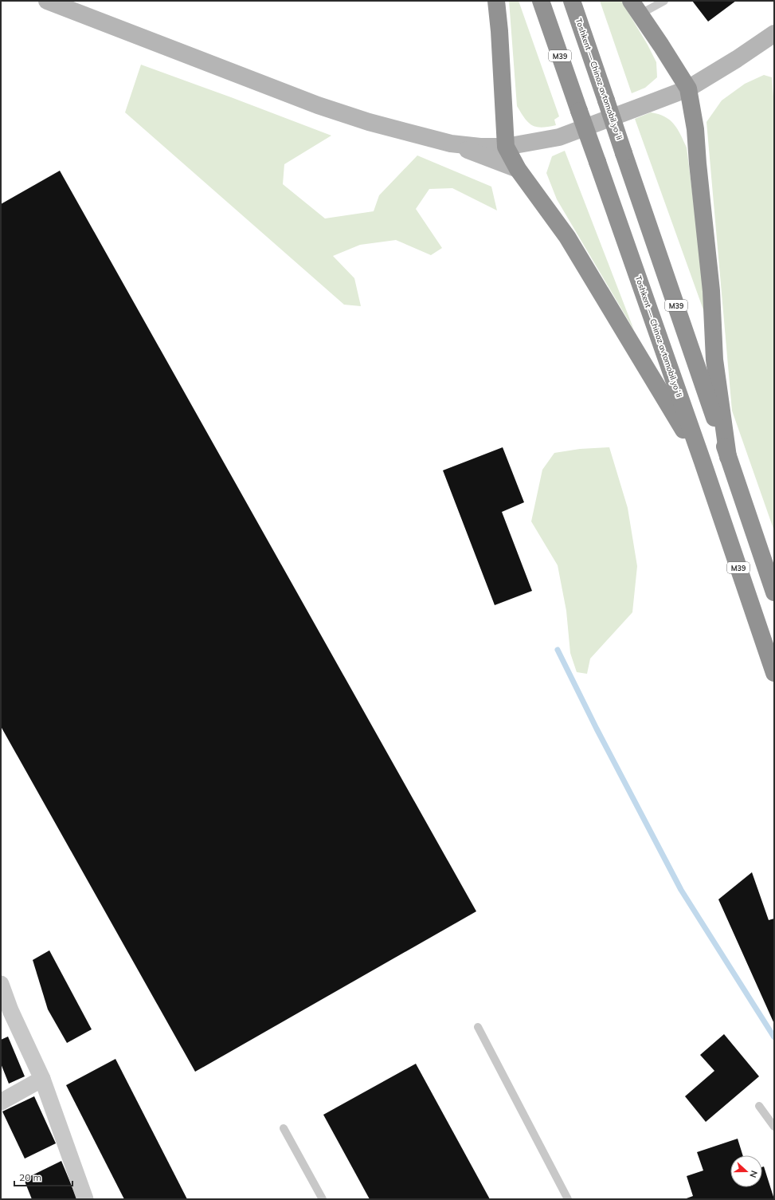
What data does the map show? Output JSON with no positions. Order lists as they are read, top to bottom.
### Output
{
  "streets": {
    "highway": ["M39", "Toshkent — Chinoz avtomobil yoʻli"]
  },
  "scale_bar": "20 m",
  "north": "right"
}
